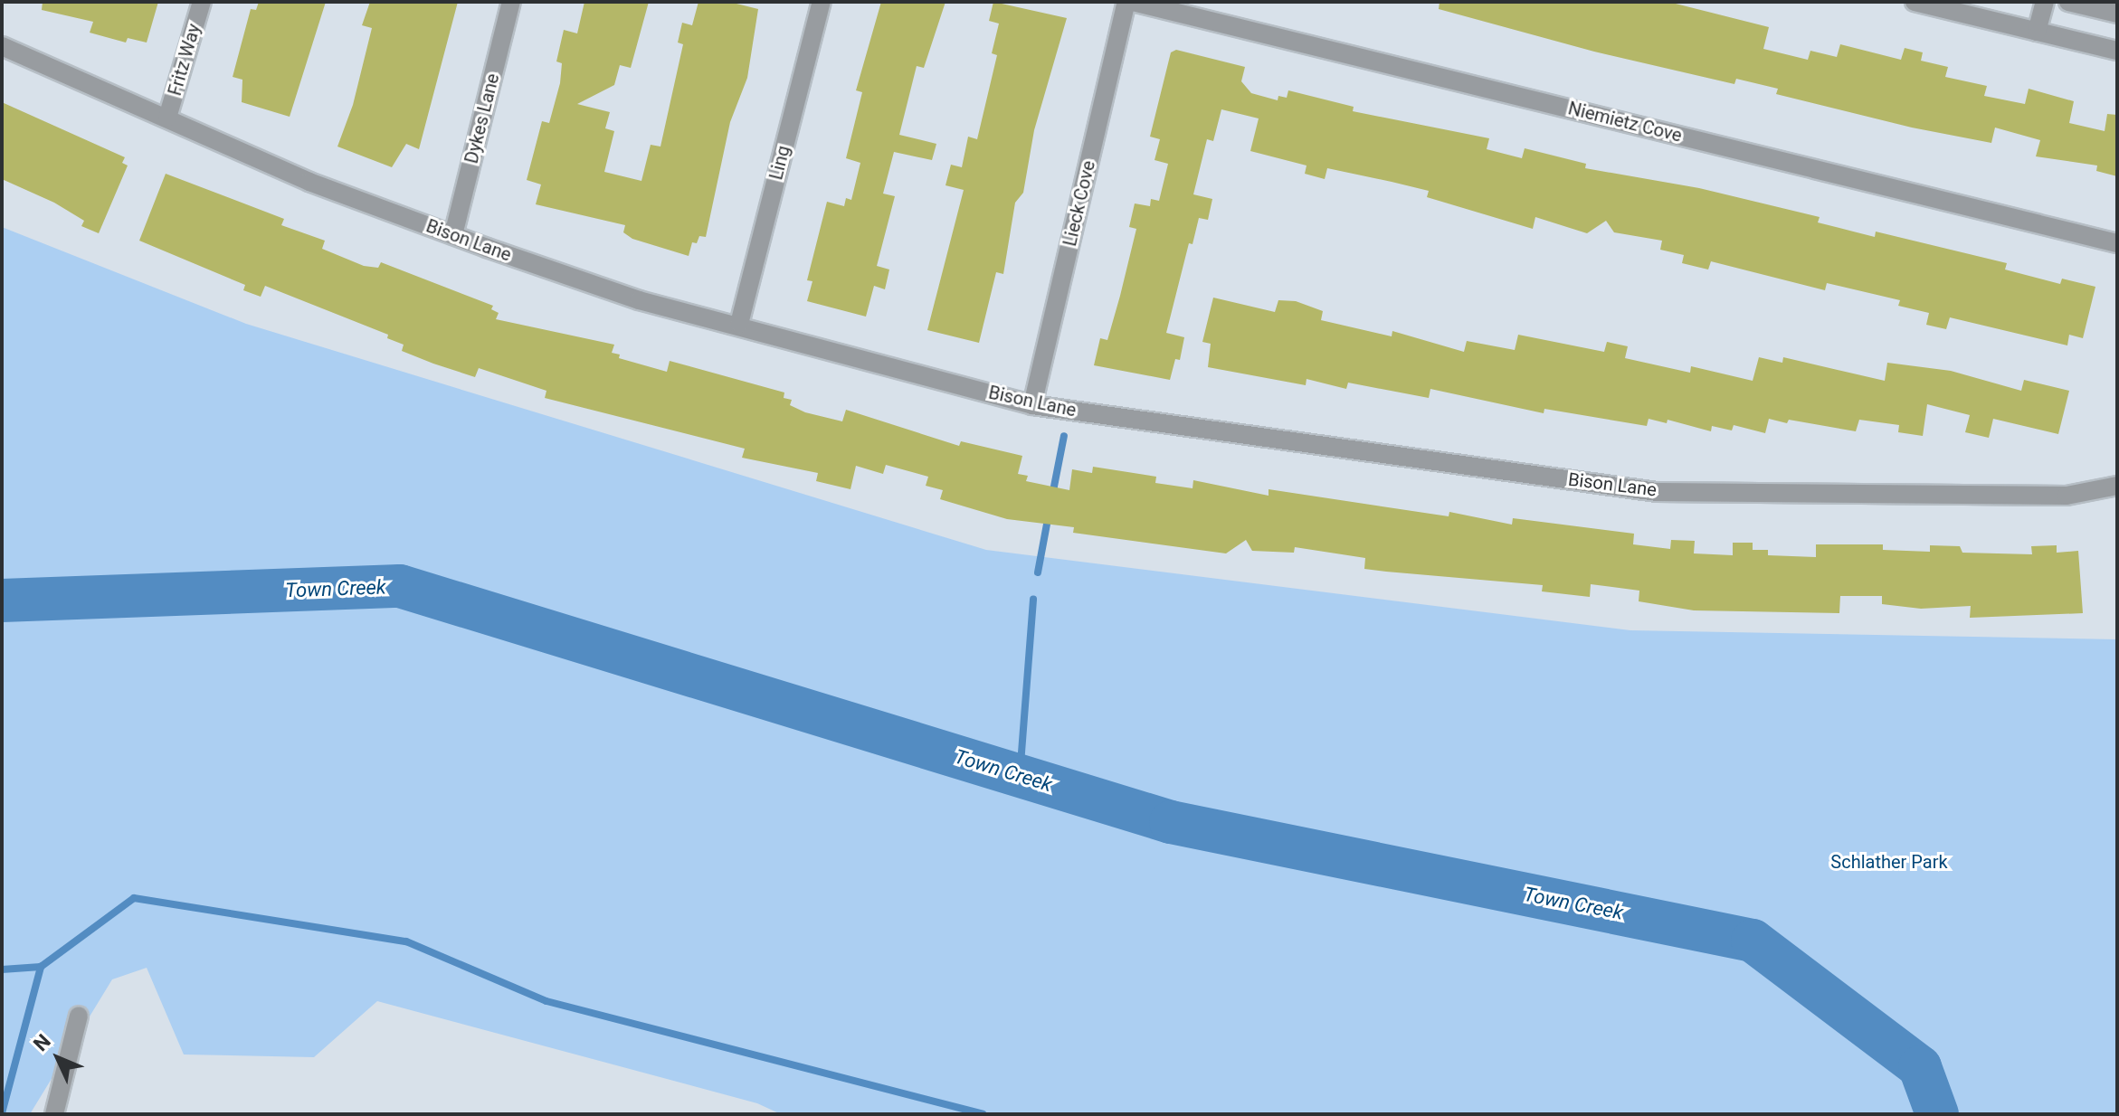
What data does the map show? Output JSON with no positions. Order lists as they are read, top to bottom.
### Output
{
  "streets": {
    "street": [
      "Fritz Way",
      "Dykes Lane",
      "Niemietz Cove",
      "Ling",
      "Lieck Cove",
      "Bison Lane"
    ]
  },
  "crossings": [
    ["Fritz Way", "Bison Lane"],
    ["Dykes Lane", "Bison Lane"],
    ["Ling", "Bison Lane"],
    ["Lieck Cove", "Bison Lane"]
  ],
  "water": ["Town Creek"],
  "parks": ["Schlather Park"],
  "north": "top left"
}
